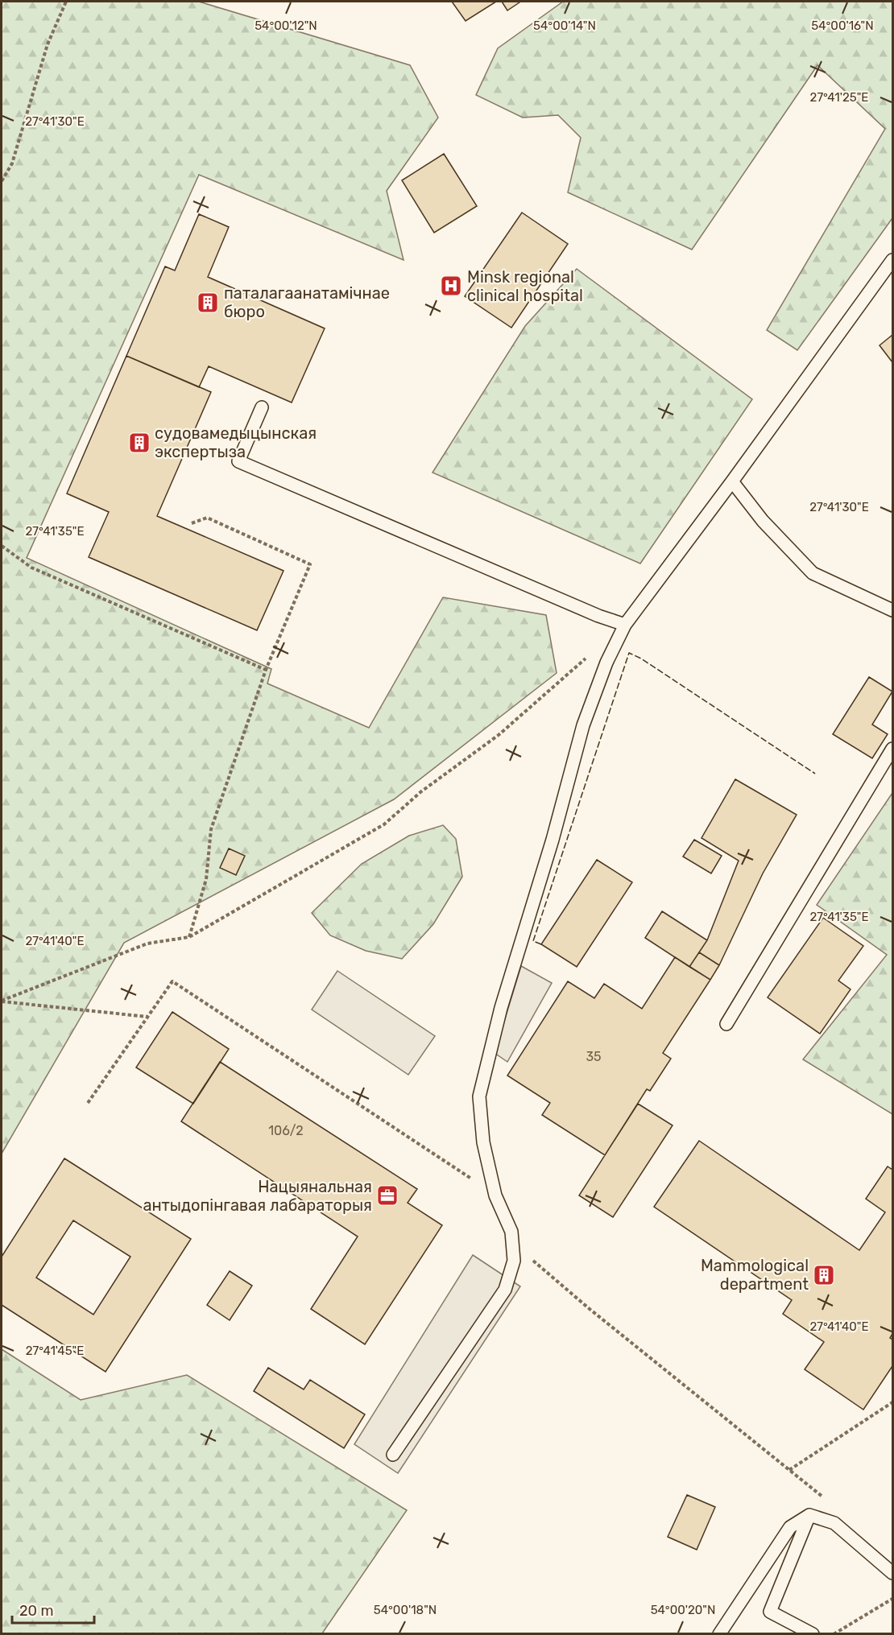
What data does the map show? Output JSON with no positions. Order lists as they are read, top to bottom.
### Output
{
  "places": {
    "hospital": ["Minsk regional clinical hospital"],
    "building": ["паталагаанатамічнае бюро", "судовамедыцынская экспертыза", "Mammological department"],
    "office": ["Нацыянальная антыдопінгавая лабараторыя"]
  },
  "house_numbers": ["35", "106/2"],
  "scale_bar": "20 m",
  "coordinates": [
    "54°00'12\"N",
    "54°00'14\"N",
    "54°00'16\"N",
    "27°41'25\"E",
    "27°41'30\"E",
    "27°41'35\"E",
    "27°41'40\"E",
    "27°41'45\"E",
    "54°00'18\"N",
    "54°00'20\"N"
  ]
}
